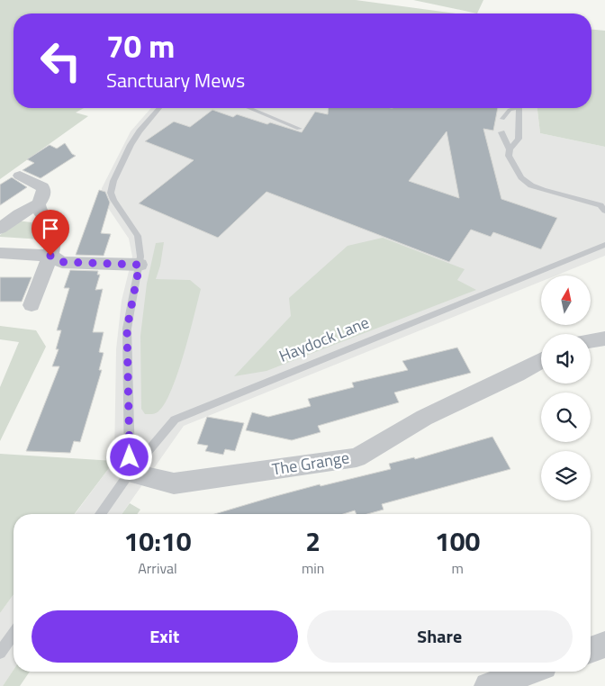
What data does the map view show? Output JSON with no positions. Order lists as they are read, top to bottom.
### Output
{
  "streets": {
    "street": ["The Grange"],
    "lane": ["Haydock Lane"]
  },
  "crossings": [
    ["Haydock Lane", "The Grange"]
  ],
  "north": "top",
  "page": {
    "turn": ["70 m", "Sanctuary Mews"],
    "eta": [
      "10:10",
      "Arrival",
      "2",
      "min",
      "100",
      "m"
    ],
    "buttons": ["Exit", "Share"]
  }
}
